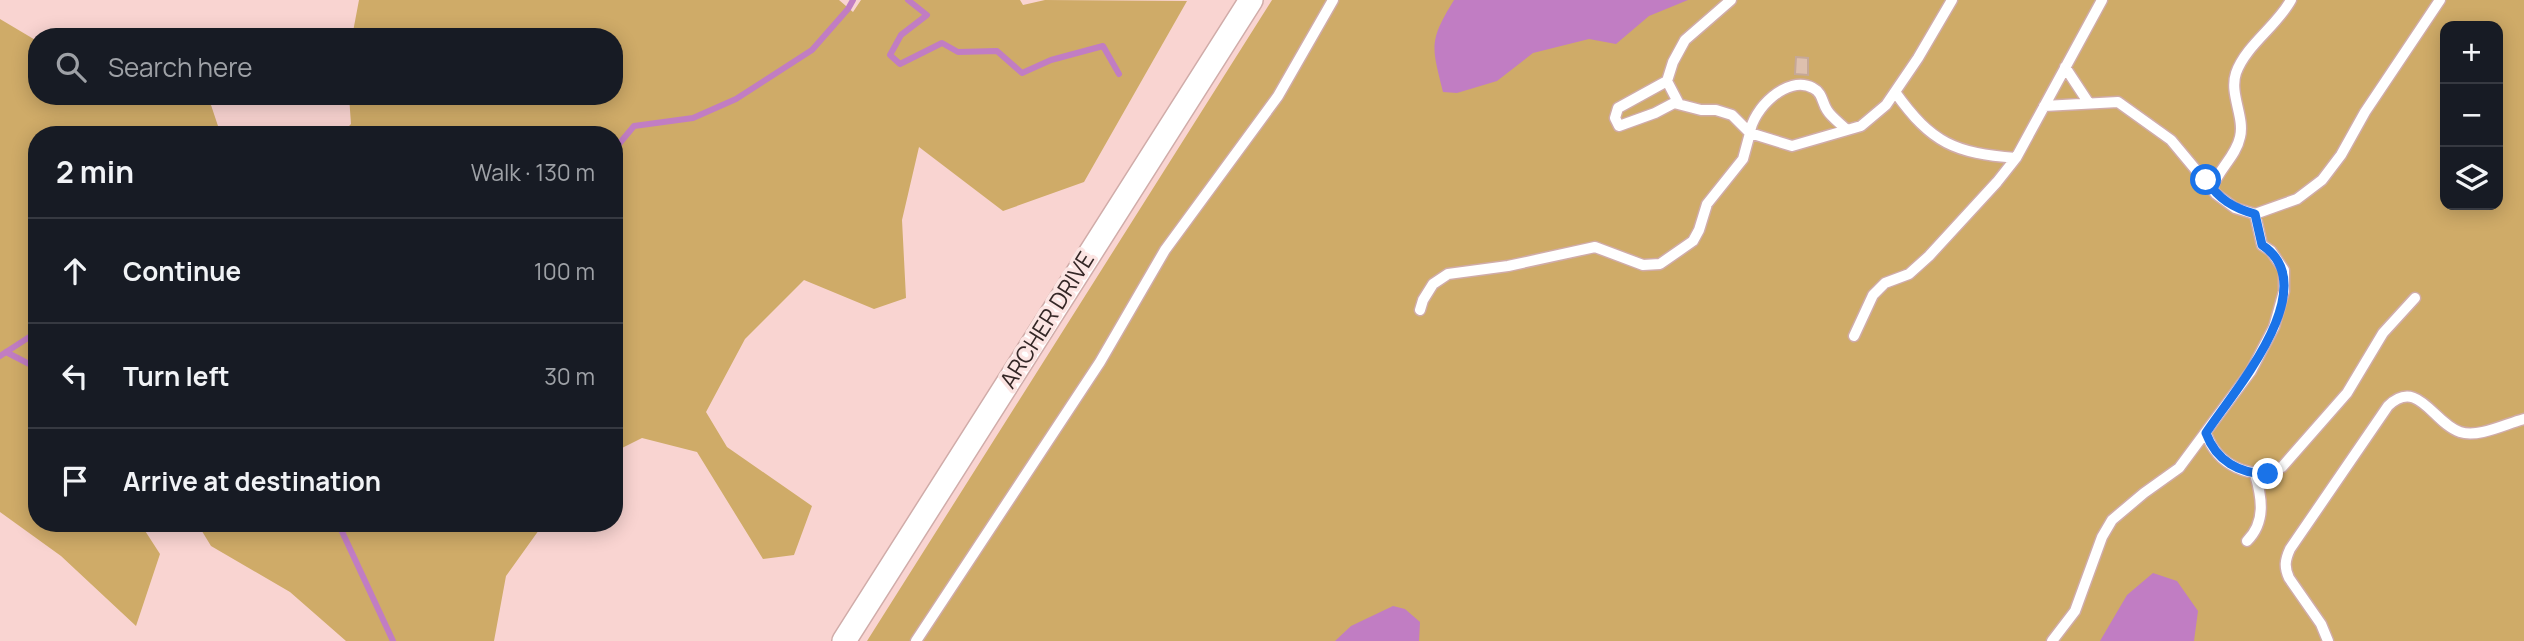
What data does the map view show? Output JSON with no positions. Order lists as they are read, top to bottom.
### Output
{
  "streets": {
    "street": ["ARCHER DRIVE"]
  },
  "page": {
    "map_buttons": ["+", "−"],
    "search": "Search here",
    "heading": ["2 min", "Walk · 130 m"],
    "list": [
      ["Continue", "100 m"],
      ["Turn left", "30 m"],
      "Arrive at destination"
    ]
  }
}
